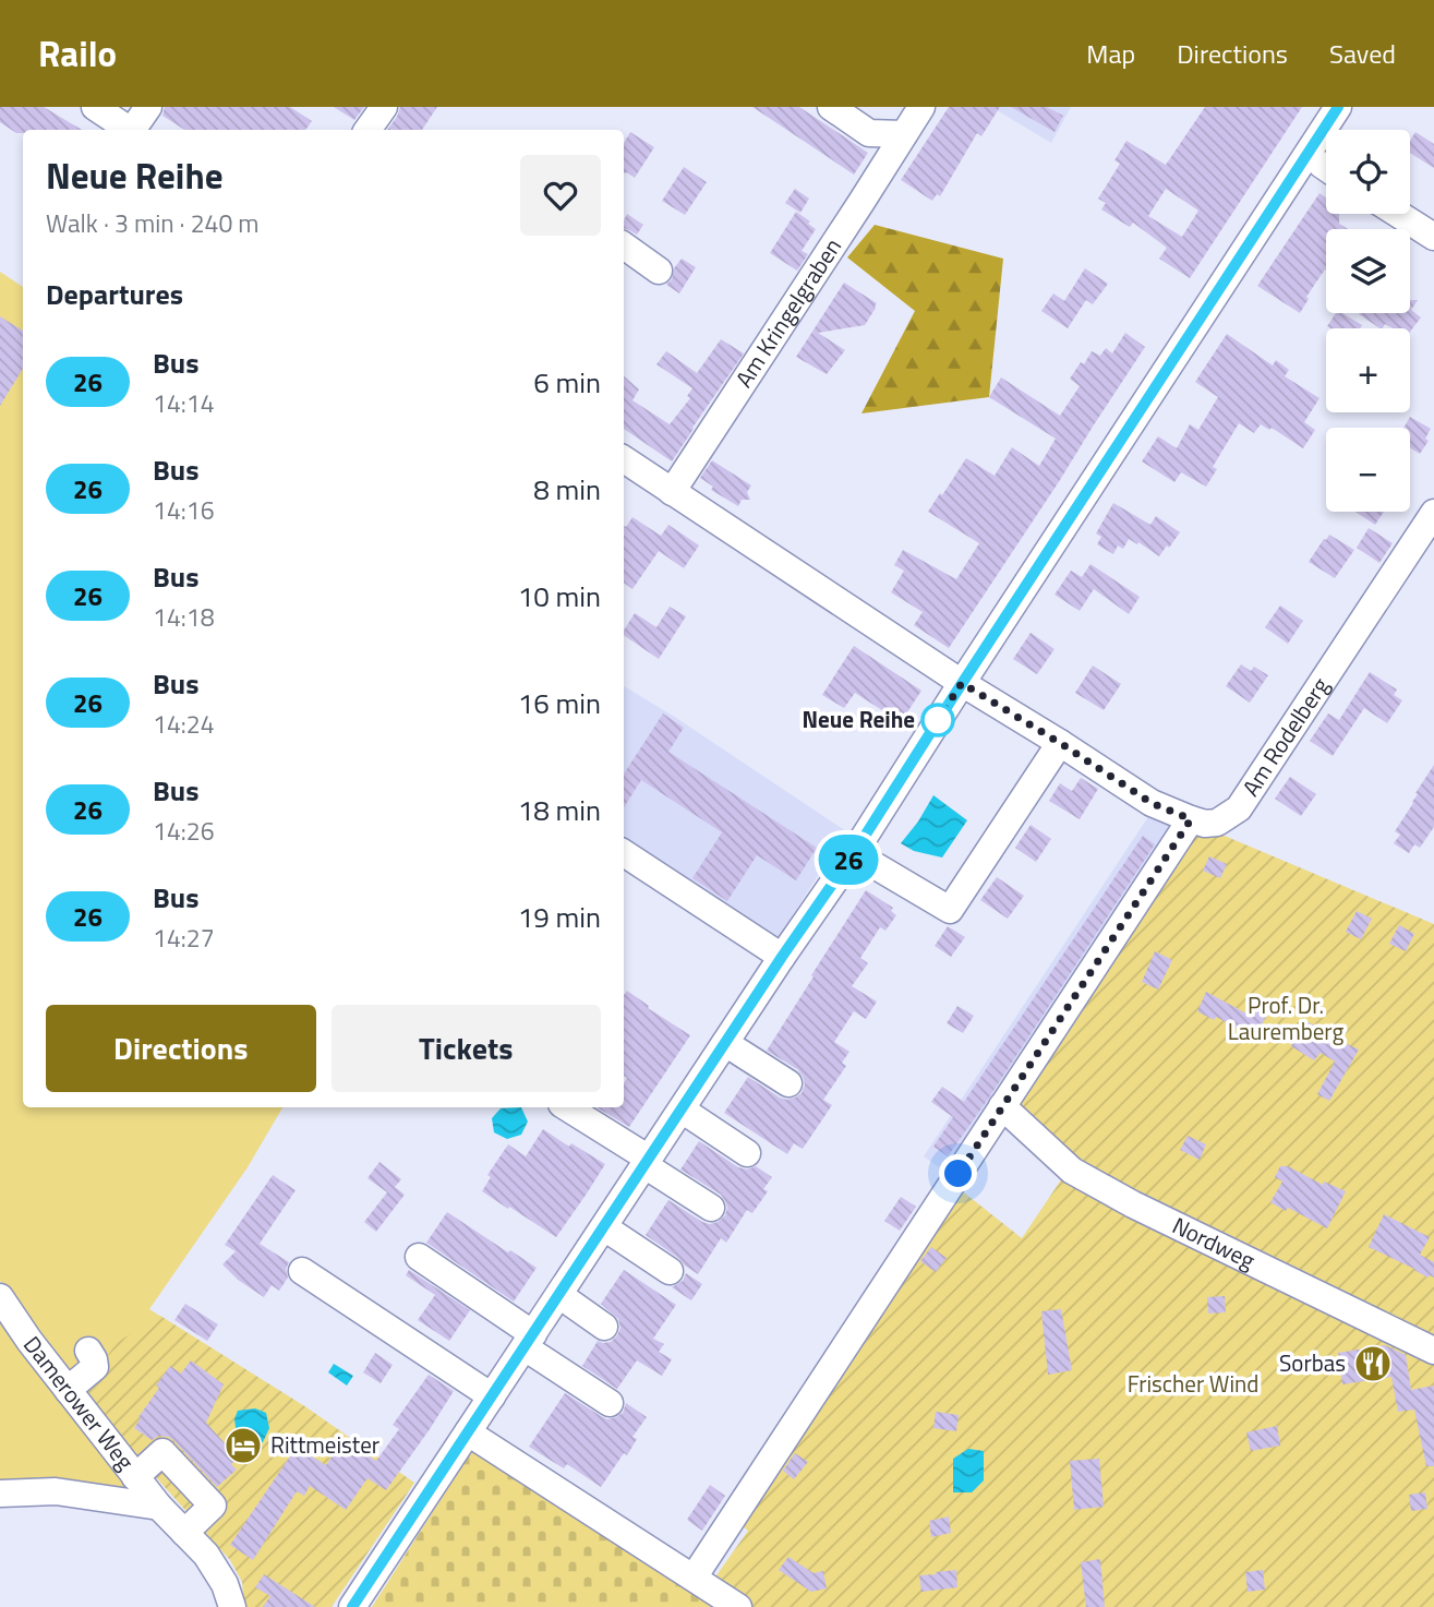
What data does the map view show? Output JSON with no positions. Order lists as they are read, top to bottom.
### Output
{
  "streets": {
    "street": [
      "Am Kringelgraben",
      "Am Rodelberg",
      "Nordweg",
      "Damerower Weg"
    ]
  },
  "parks": ["Prof. Dr. Lauremberg", "Frischer Wind"],
  "places": {
    "other": ["Neue Reihe"],
    "restaurant": ["Sorbas"],
    "hotel": ["Rittmeister"]
  },
  "lines": ["bus line 26"],
  "page": {
    "header": "Railo",
    "nav": ["Map", "Directions", "Saved"],
    "on_map": "26",
    "map_buttons": ["+", "−"],
    "heading": [
      ["Neue Reihe", "Walk · 3 min · 240 m"],
      "Departures"
    ],
    "list": [
      {
        "mark": "26",
        "name": "Bus",
        "note": "14:14",
        "value": "6 min"
      },
      {
        "mark": "26",
        "name": "Bus",
        "note": "14:16",
        "value": "8 min"
      },
      {
        "mark": "26",
        "name": "Bus",
        "note": "14:18",
        "value": "10 min"
      },
      {
        "mark": "26",
        "name": "Bus",
        "note": "14:24",
        "value": "16 min"
      },
      {
        "mark": "26",
        "name": "Bus",
        "note": "14:26",
        "value": "18 min"
      },
      {
        "mark": "26",
        "name": "Bus",
        "note": "14:27",
        "value": "19 min"
      }
    ],
    "buttons": ["Directions", "Tickets"]
  }
}
